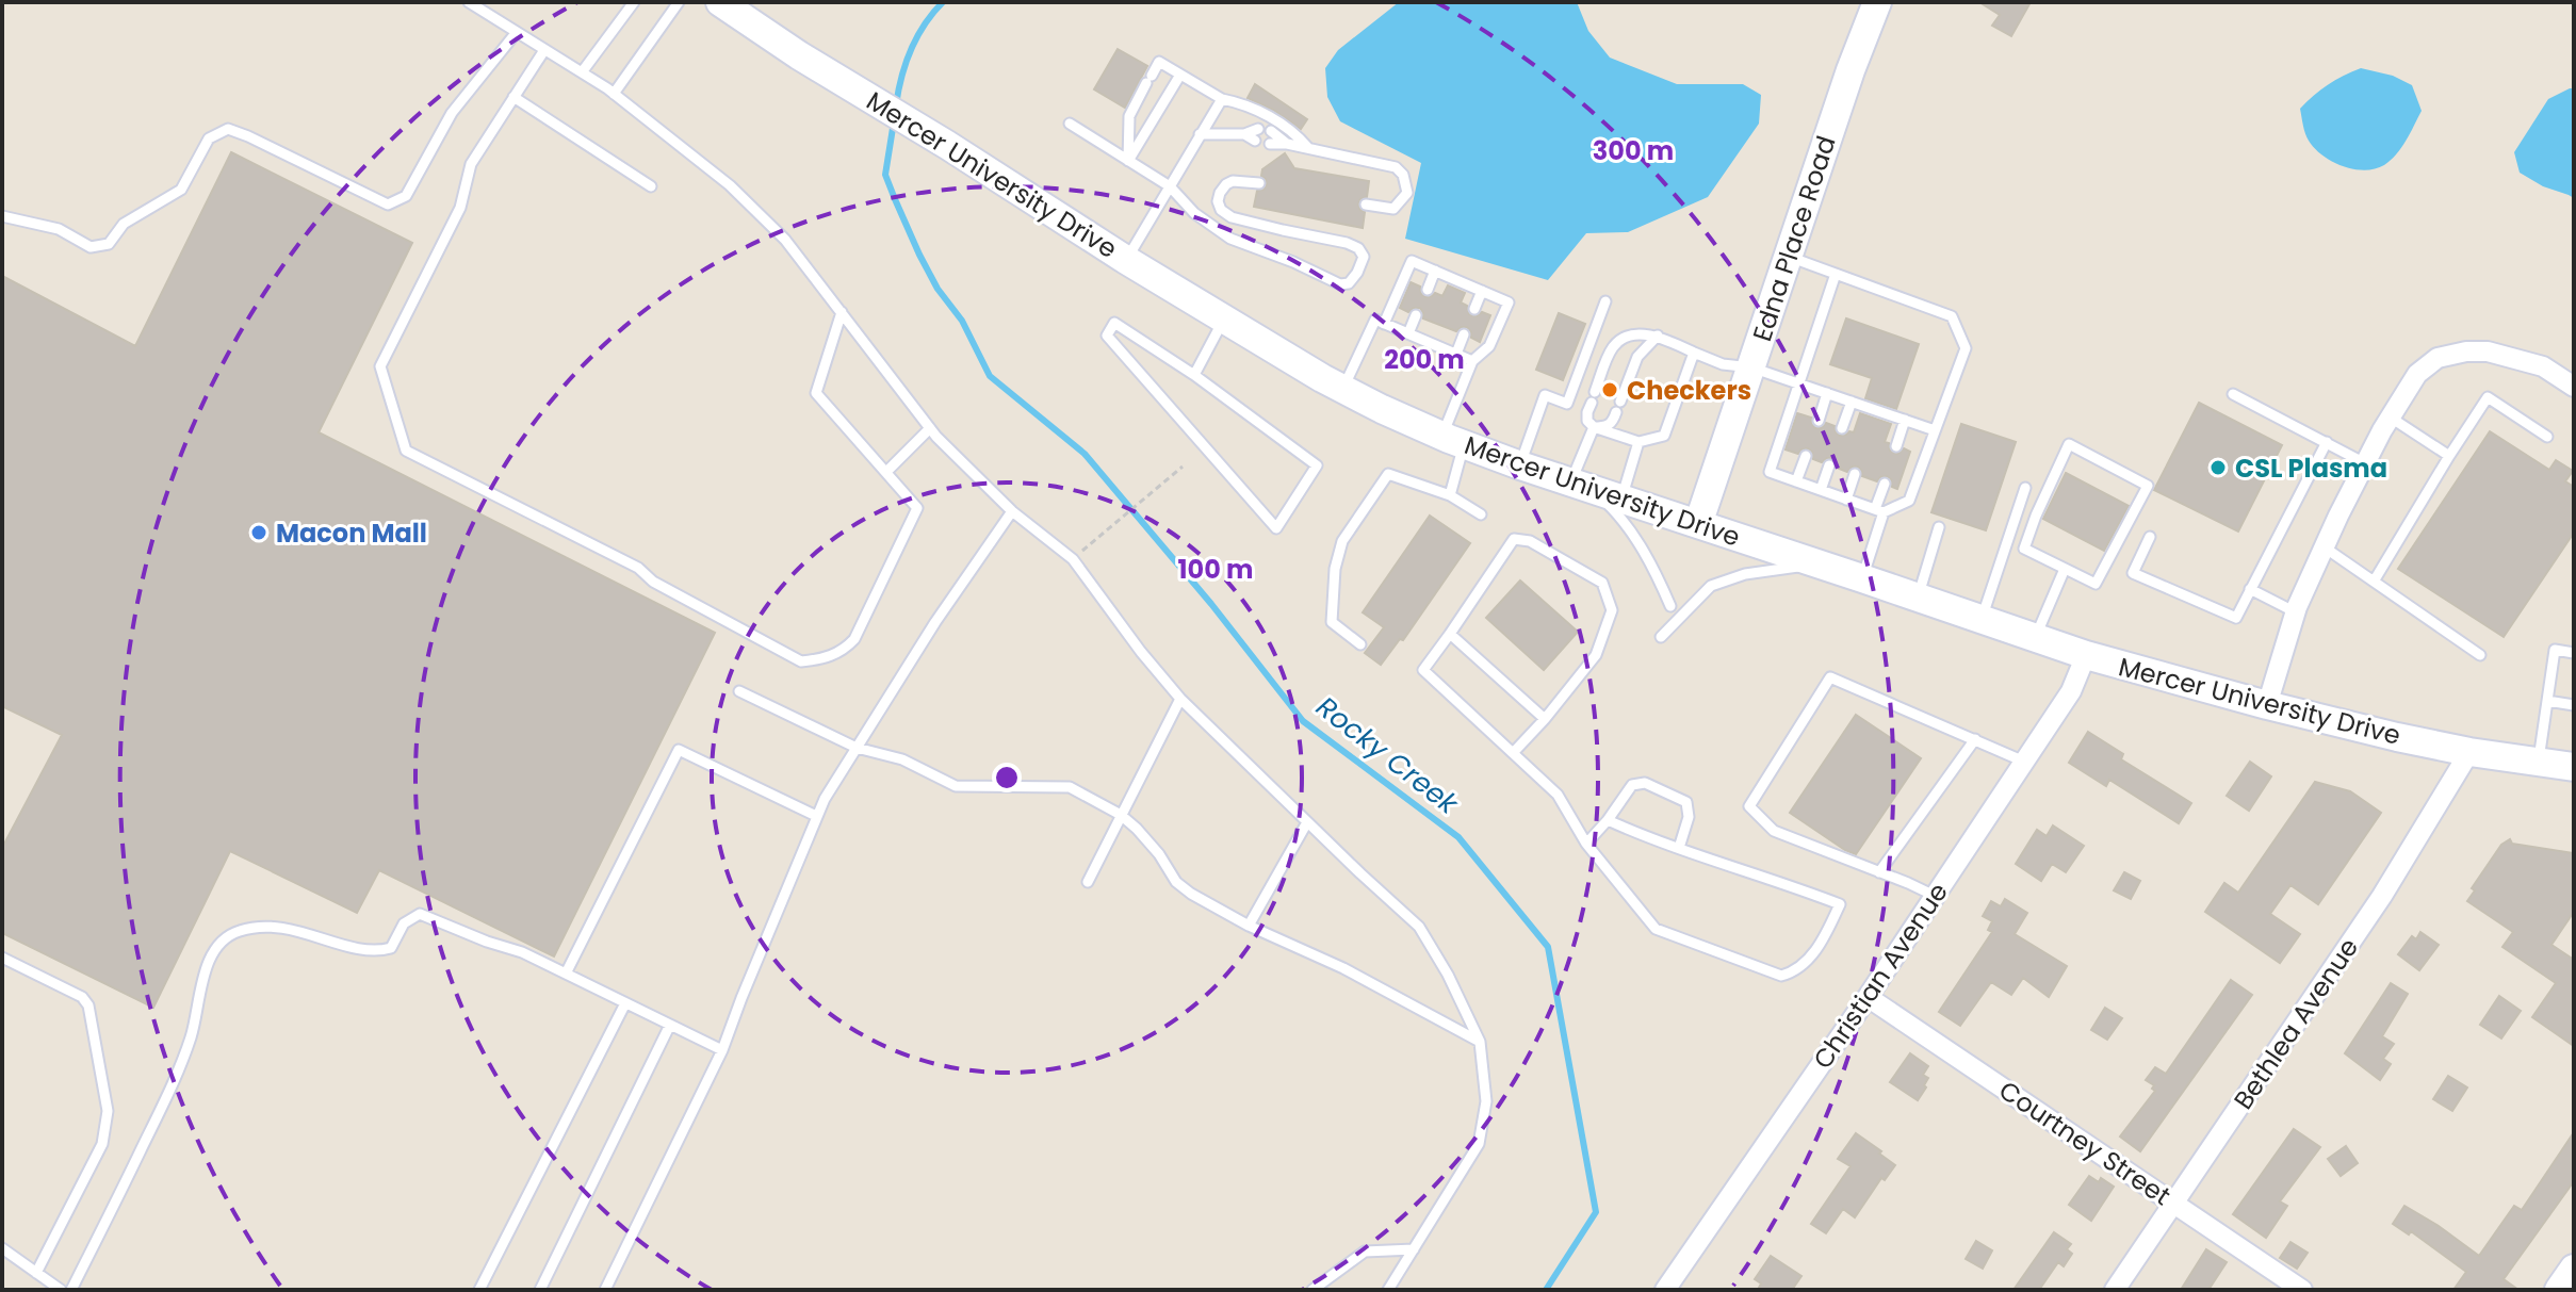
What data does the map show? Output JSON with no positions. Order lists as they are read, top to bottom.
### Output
{
  "streets": {
    "main road": ["Mercer University Drive", "Edna Place Road"],
    "street": ["Christian Avenue", "Bethlea Avenue", "Courtney Street"]
  },
  "crossings": [
    ["Mercer University Drive", "Edna Place Road"],
    ["Mercer University Drive", "Christian Avenue"],
    ["Mercer University Drive", "Bethlea Avenue"],
    ["Christian Avenue", "Courtney Street"],
    ["Bethlea Avenue", "Courtney Street"]
  ],
  "water": ["Rocky Creek"],
  "places": ["Checkers", "CSL Plasma", "Macon Mall"],
  "rings": ["300 m", "200 m", "100 m"]
}
